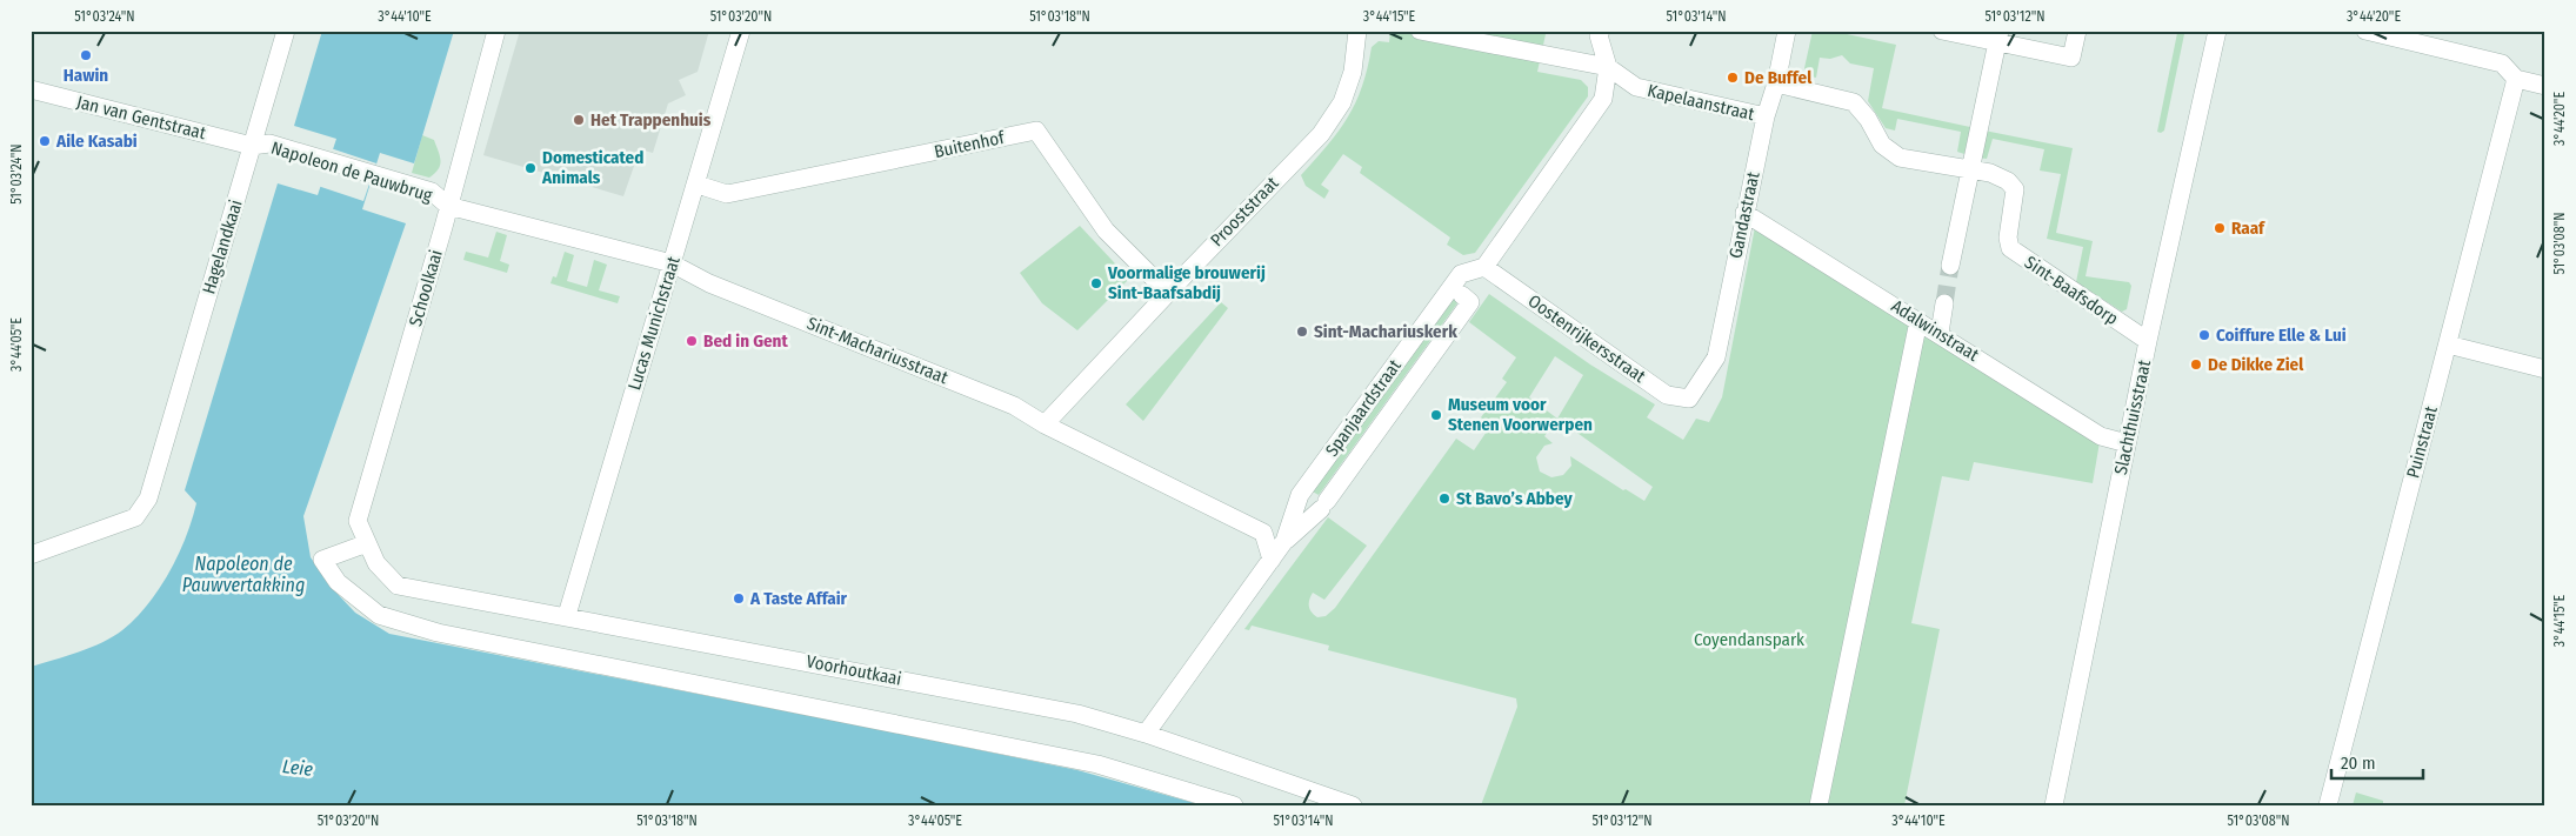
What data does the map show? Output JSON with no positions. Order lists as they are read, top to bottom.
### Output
{
  "streets": {
    "street": [
      "Kapelaanstraat",
      "Jan van Gentstraat",
      "Buitenhof",
      "Napoleon de Pauwbrug",
      "Prooststraat",
      "Gandastraat",
      "Hagelandkaai",
      "Schoolkaai",
      "Sint-Baafsdorp",
      "Lucas Munichstraat",
      "Adalwinstraat",
      "Oostenrijkersstraat",
      "Sint-Machariusstraat",
      "Spanjaardstraat",
      "Slachthuisstraat",
      "Puinstraat",
      "Voorhoutkaai"
    ]
  },
  "crossings": [
    ["Kapelaanstraat", "Gandastraat"],
    ["Jan van Gentstraat", "Napoleon de Pauwbrug"],
    ["Jan van Gentstraat", "Hagelandkaai"],
    ["Buitenhof", "Prooststraat"],
    ["Buitenhof", "Lucas Munichstraat"],
    ["Napoleon de Pauwbrug", "Hagelandkaai"],
    ["Napoleon de Pauwbrug", "Schoolkaai"],
    ["Napoleon de Pauwbrug", "Sint-Machariusstraat"],
    ["Prooststraat", "Sint-Machariusstraat"],
    ["Gandastraat", "Sint-Baafsdorp"],
    ["Gandastraat", "Adalwinstraat"],
    ["Gandastraat", "Oostenrijkersstraat"],
    ["Schoolkaai", "Sint-Machariusstraat"],
    ["Schoolkaai", "Voorhoutkaai"],
    ["Sint-Baafsdorp", "Slachthuisstraat"],
    ["Lucas Munichstraat", "Sint-Machariusstraat"],
    ["Lucas Munichstraat", "Voorhoutkaai"],
    ["Adalwinstraat", "Slachthuisstraat"],
    ["Oostenrijkersstraat", "Spanjaardstraat"],
    ["Sint-Machariusstraat", "Spanjaardstraat"],
    ["Spanjaardstraat", "Voorhoutkaai"]
  ],
  "water": ["Napoleon de Pauwvertakking", "Leie"],
  "parks": ["Coyendanspark"],
  "places": [
    "Hawin",
    "De Buffel",
    "Het Trappenhuis",
    "Aile Kasabi",
    "Domesticated Animals",
    "Raaf",
    "Voormalige brouwerij Sint-Baafsabdij",
    "Sint-Machariuskerk",
    "Coiffure Elle & Lui",
    "Bed in Gent",
    "De Dikke Ziel",
    "Museum voor Stenen Voorwerpen",
    "St Bavo’s Abbey",
    "A Taste Affair"
  ],
  "scale_bar": "20 m",
  "coordinates": [
    "51°03'24\"N",
    "3°44'10\"E",
    "51°03'20\"N",
    "51°03'18\"N",
    "3°44'15\"E",
    "51°03'14\"N",
    "51°03'12\"N",
    "3°44'20\"E",
    "51°03'08\"N",
    "3°44'05\"E"
  ]
}
